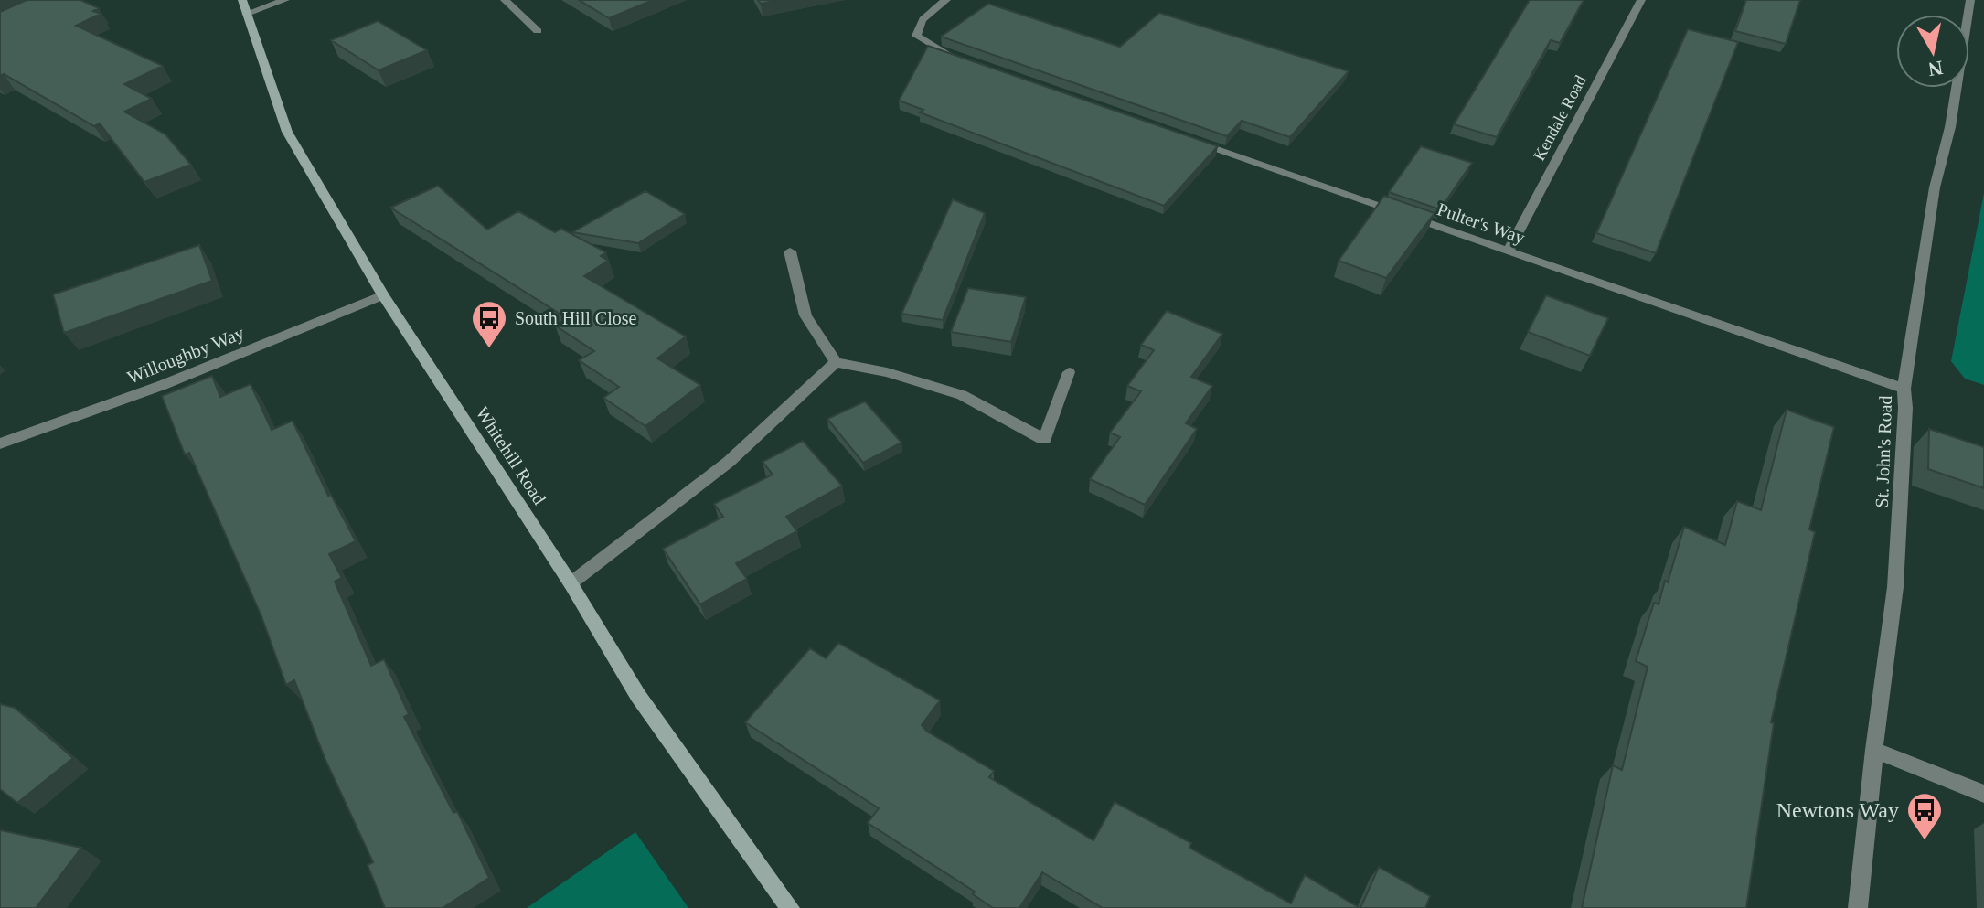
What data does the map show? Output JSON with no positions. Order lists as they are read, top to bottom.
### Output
{
  "streets": {
    "street": [
      "Kendale Road",
      "Pulter's Way",
      "Willoughby Way",
      "St. John's Road",
      "Whitehill Road"
    ]
  },
  "crossings": [
    ["Kendale Road", "Pulter's Way"],
    ["Pulter's Way", "St. John's Road"],
    ["Willoughby Way", "Whitehill Road"]
  ],
  "places": {
    "bus stop": ["South Hill Close", "Newtons Way"]
  },
  "north": "bottom"
}
